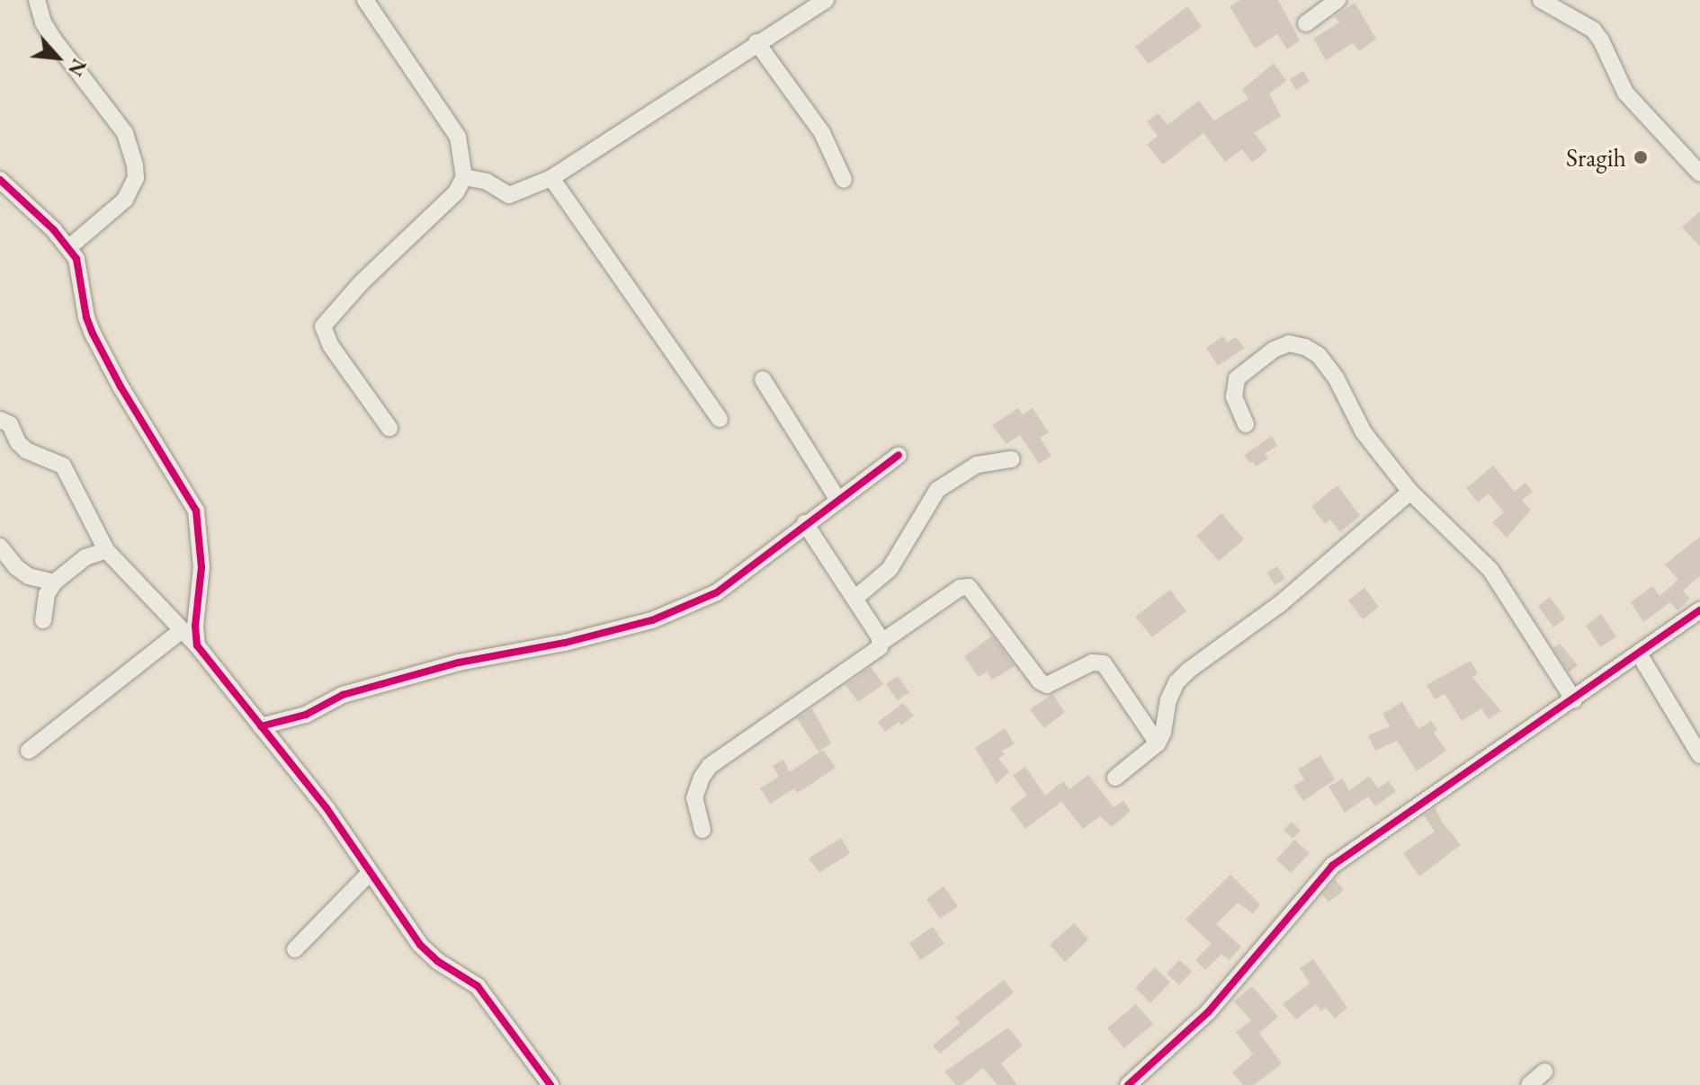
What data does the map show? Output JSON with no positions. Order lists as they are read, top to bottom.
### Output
{
  "places": ["Sragih"],
  "north": "bottom right"
}
